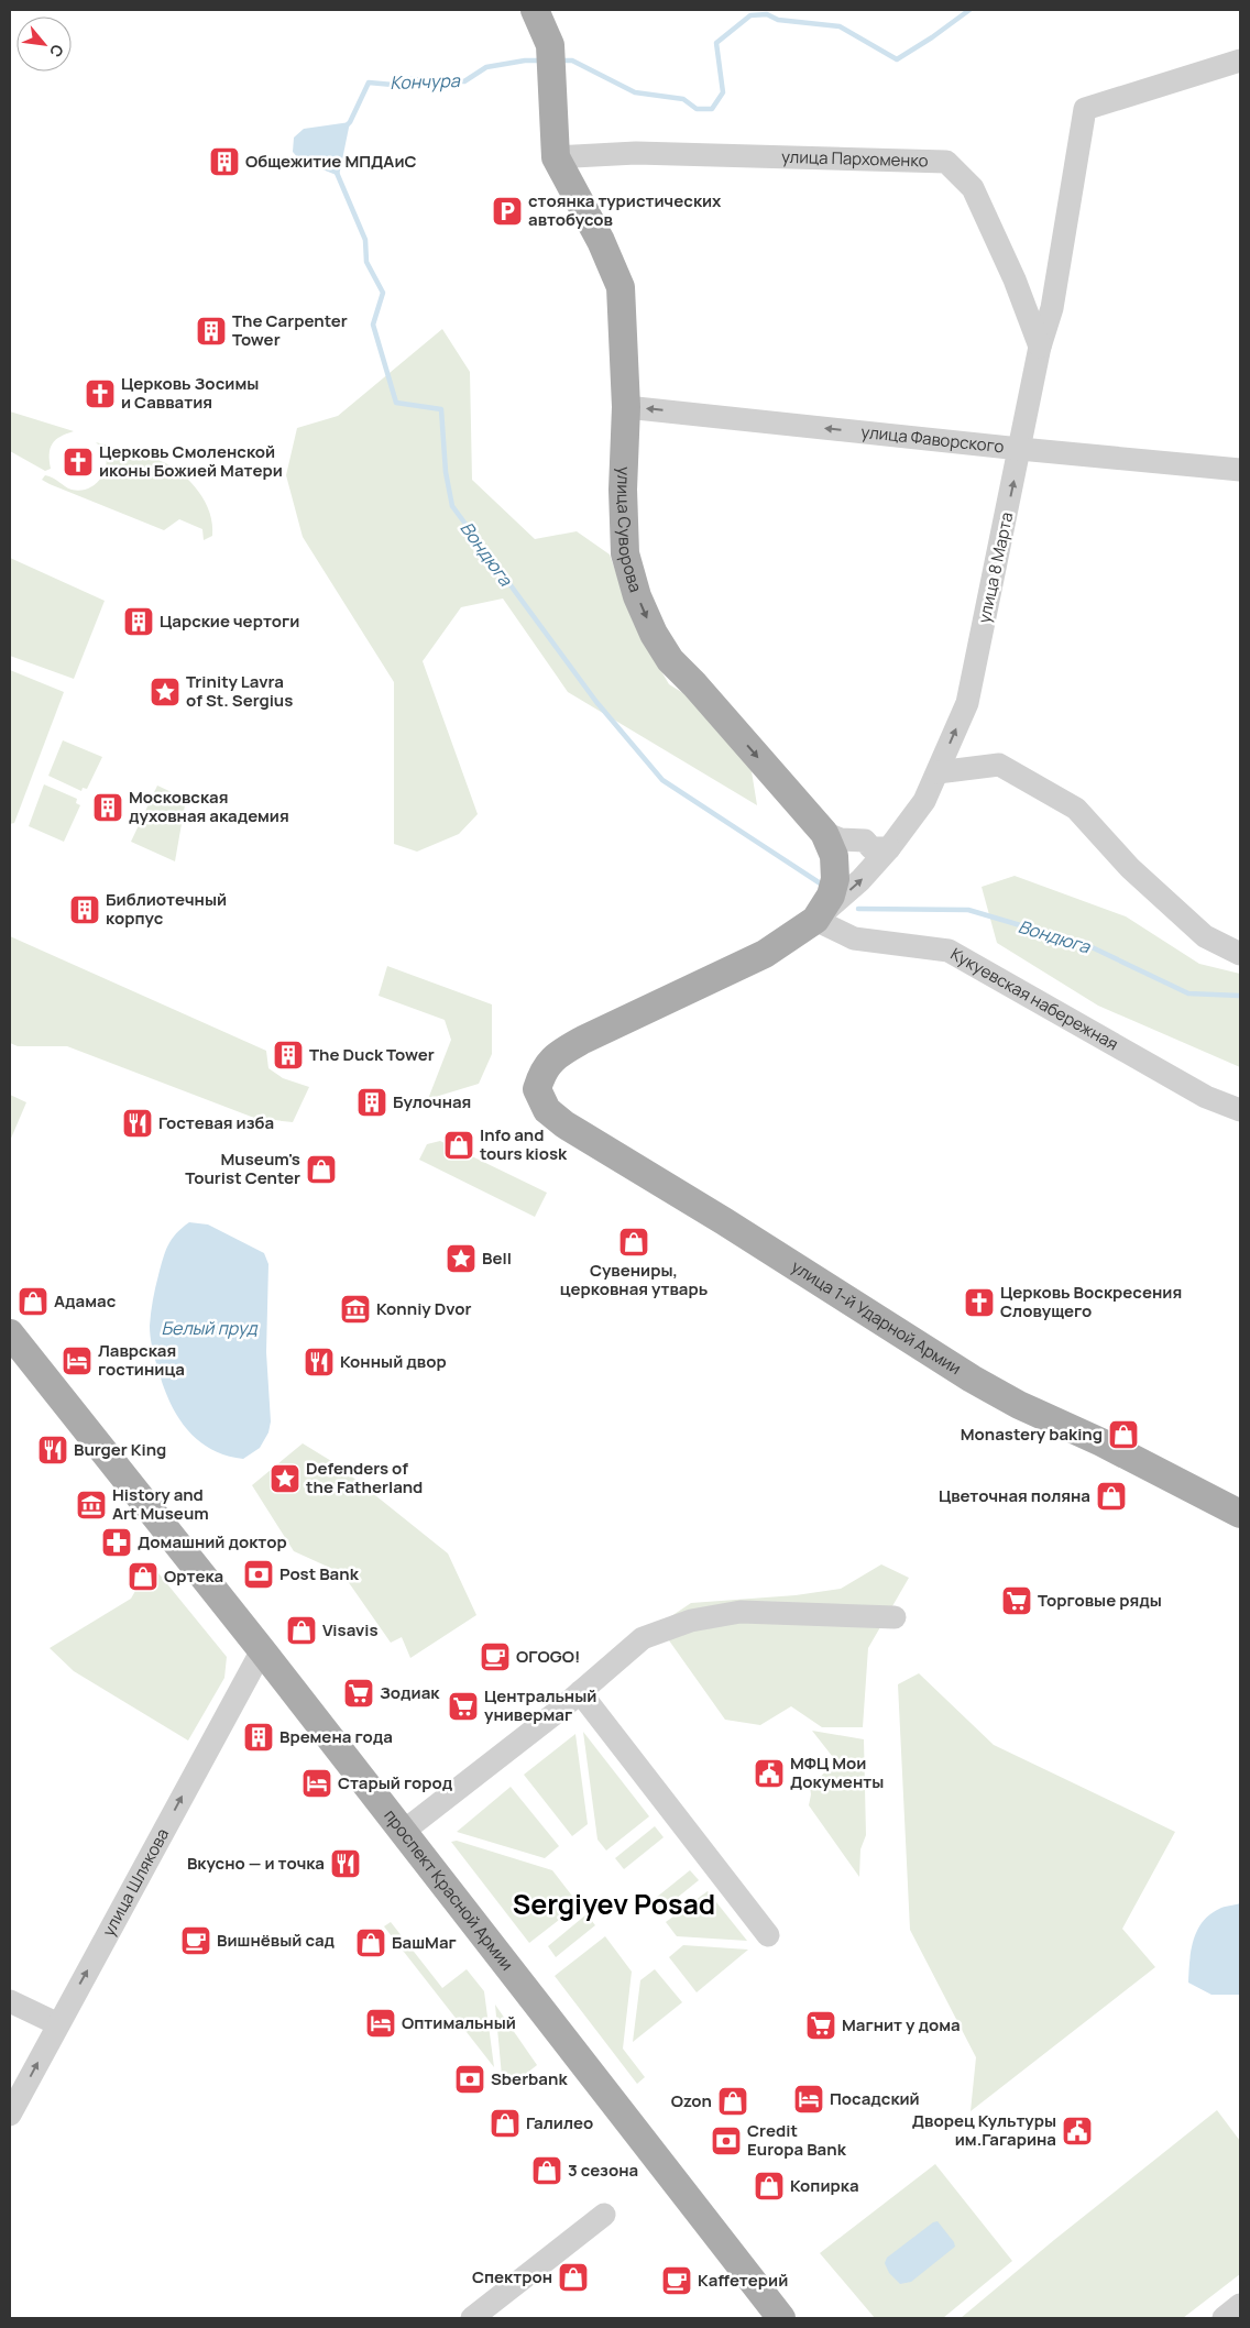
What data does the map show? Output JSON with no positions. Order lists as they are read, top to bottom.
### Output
{
  "streets": {
    "main road": [
      "улица Суворова",
      "улица 8 Марта",
      "улица 1-й Ударной Армии",
      "проспект Красной Армии"
    ],
    "street": [
      "улица Пархоменко",
      "улица Фаворского",
      "Кукуевская набережная",
      "улица Шлякова"
    ]
  },
  "crossings": [
    ["улица Пархоменко", "улица Суворова"],
    ["улица Пархоменко", "улица 8 Марта"],
    ["улица Фаворского", "улица Суворова"],
    ["улица Фаворского", "улица 8 Марта"],
    ["улица Суворова", "улица 8 Марта"],
    ["улица Суворова", "Кукуевская набережная"],
    ["улица 8 Марта", "Кукуевская набережная"],
    ["улица 8 Марта", "улица 1-й Ударной Армии"],
    ["улица Шлякова", "проспект Красной Армии"]
  ],
  "one_way": ["улица Фаворского", "улица Суворова", "улица Шлякова"],
  "districts": ["Sergiyev Posad"],
  "water": ["Кончура", "Вондюга", "Белый пруд"],
  "places": {
    "building": [
      "Общежитие МПДАиС",
      "The Carpenter Tower",
      "Царские чертоги",
      "Московская духовная академия",
      "Библиотечный корпус",
      "The Duck Tower",
      "Булочная",
      "Времена года"
    ],
    "parking": ["стоянка туристических автобусов"],
    "church": ["Церковь Зосимы и Савватия", "Церковь Смоленской иконы Божией Матери", "Церковь Воскресения Словущего"],
    "place": ["Trinity Lavra of St. Sergius", "Bell", "Defenders of the Fatherland"],
    "restaurant": [
      "Гостевая изба",
      "Конный двор",
      "Burger King",
      "Вкусно — и точка"
    ],
    "shop": [
      "Info and tours kiosk",
      "Museum's Tourist Center",
      "Сувениры, церковная утварь",
      "Адамас",
      "Monastery baking",
      "Цветочная поляна",
      "Ортека",
      "Visavis",
      "БашМаг",
      "Ozon",
      "Галилео",
      "3 сезона",
      "Копирка",
      "Спектрон"
    ],
    "museum": ["Konniy Dvor", "History and Art Museum"],
    "hotel": [
      "Лаврская гостиница",
      "Старый город",
      "Оптимальный",
      "Посадский"
    ],
    "pharmacy": ["Домашний доктор"],
    "bank": ["Post Bank", "Sberbank", "Credit Europa Bank"],
    "supermarket": [
      "Торговые ряды",
      "Зодиак",
      "Центральный универмаг",
      "Магнит у дома"
    ],
    "cafe": ["ОГОGO!", "Вишнёвый сад", "Каffетерий"],
    "public building": ["МФЦ Мои Документы", "Дворец Культуры им.Гагарина"]
  },
  "north": "bottom right"
}
